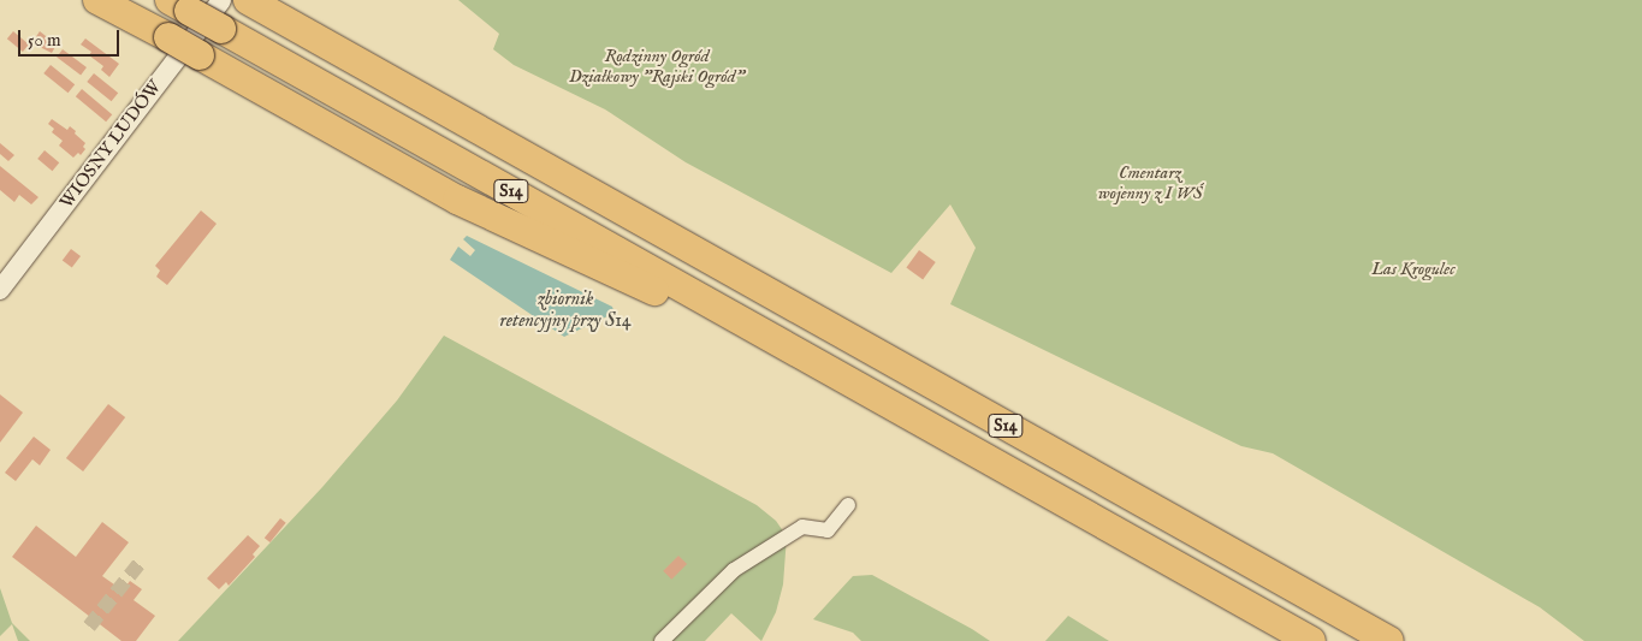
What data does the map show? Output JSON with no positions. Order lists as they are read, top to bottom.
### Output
{
  "streets": {
    "highway": ["S14"],
    "street": ["WIOSNY LUDÓW"]
  },
  "water": ["zbiornik retencyjny przy S14"],
  "parks": ["Rodzinny Ogród Działkowy \"Rajski Ogród\"", "Cmentarz wojenny z I WŚ", "Las Krogulec"],
  "scale_bar": "50 m"
}
